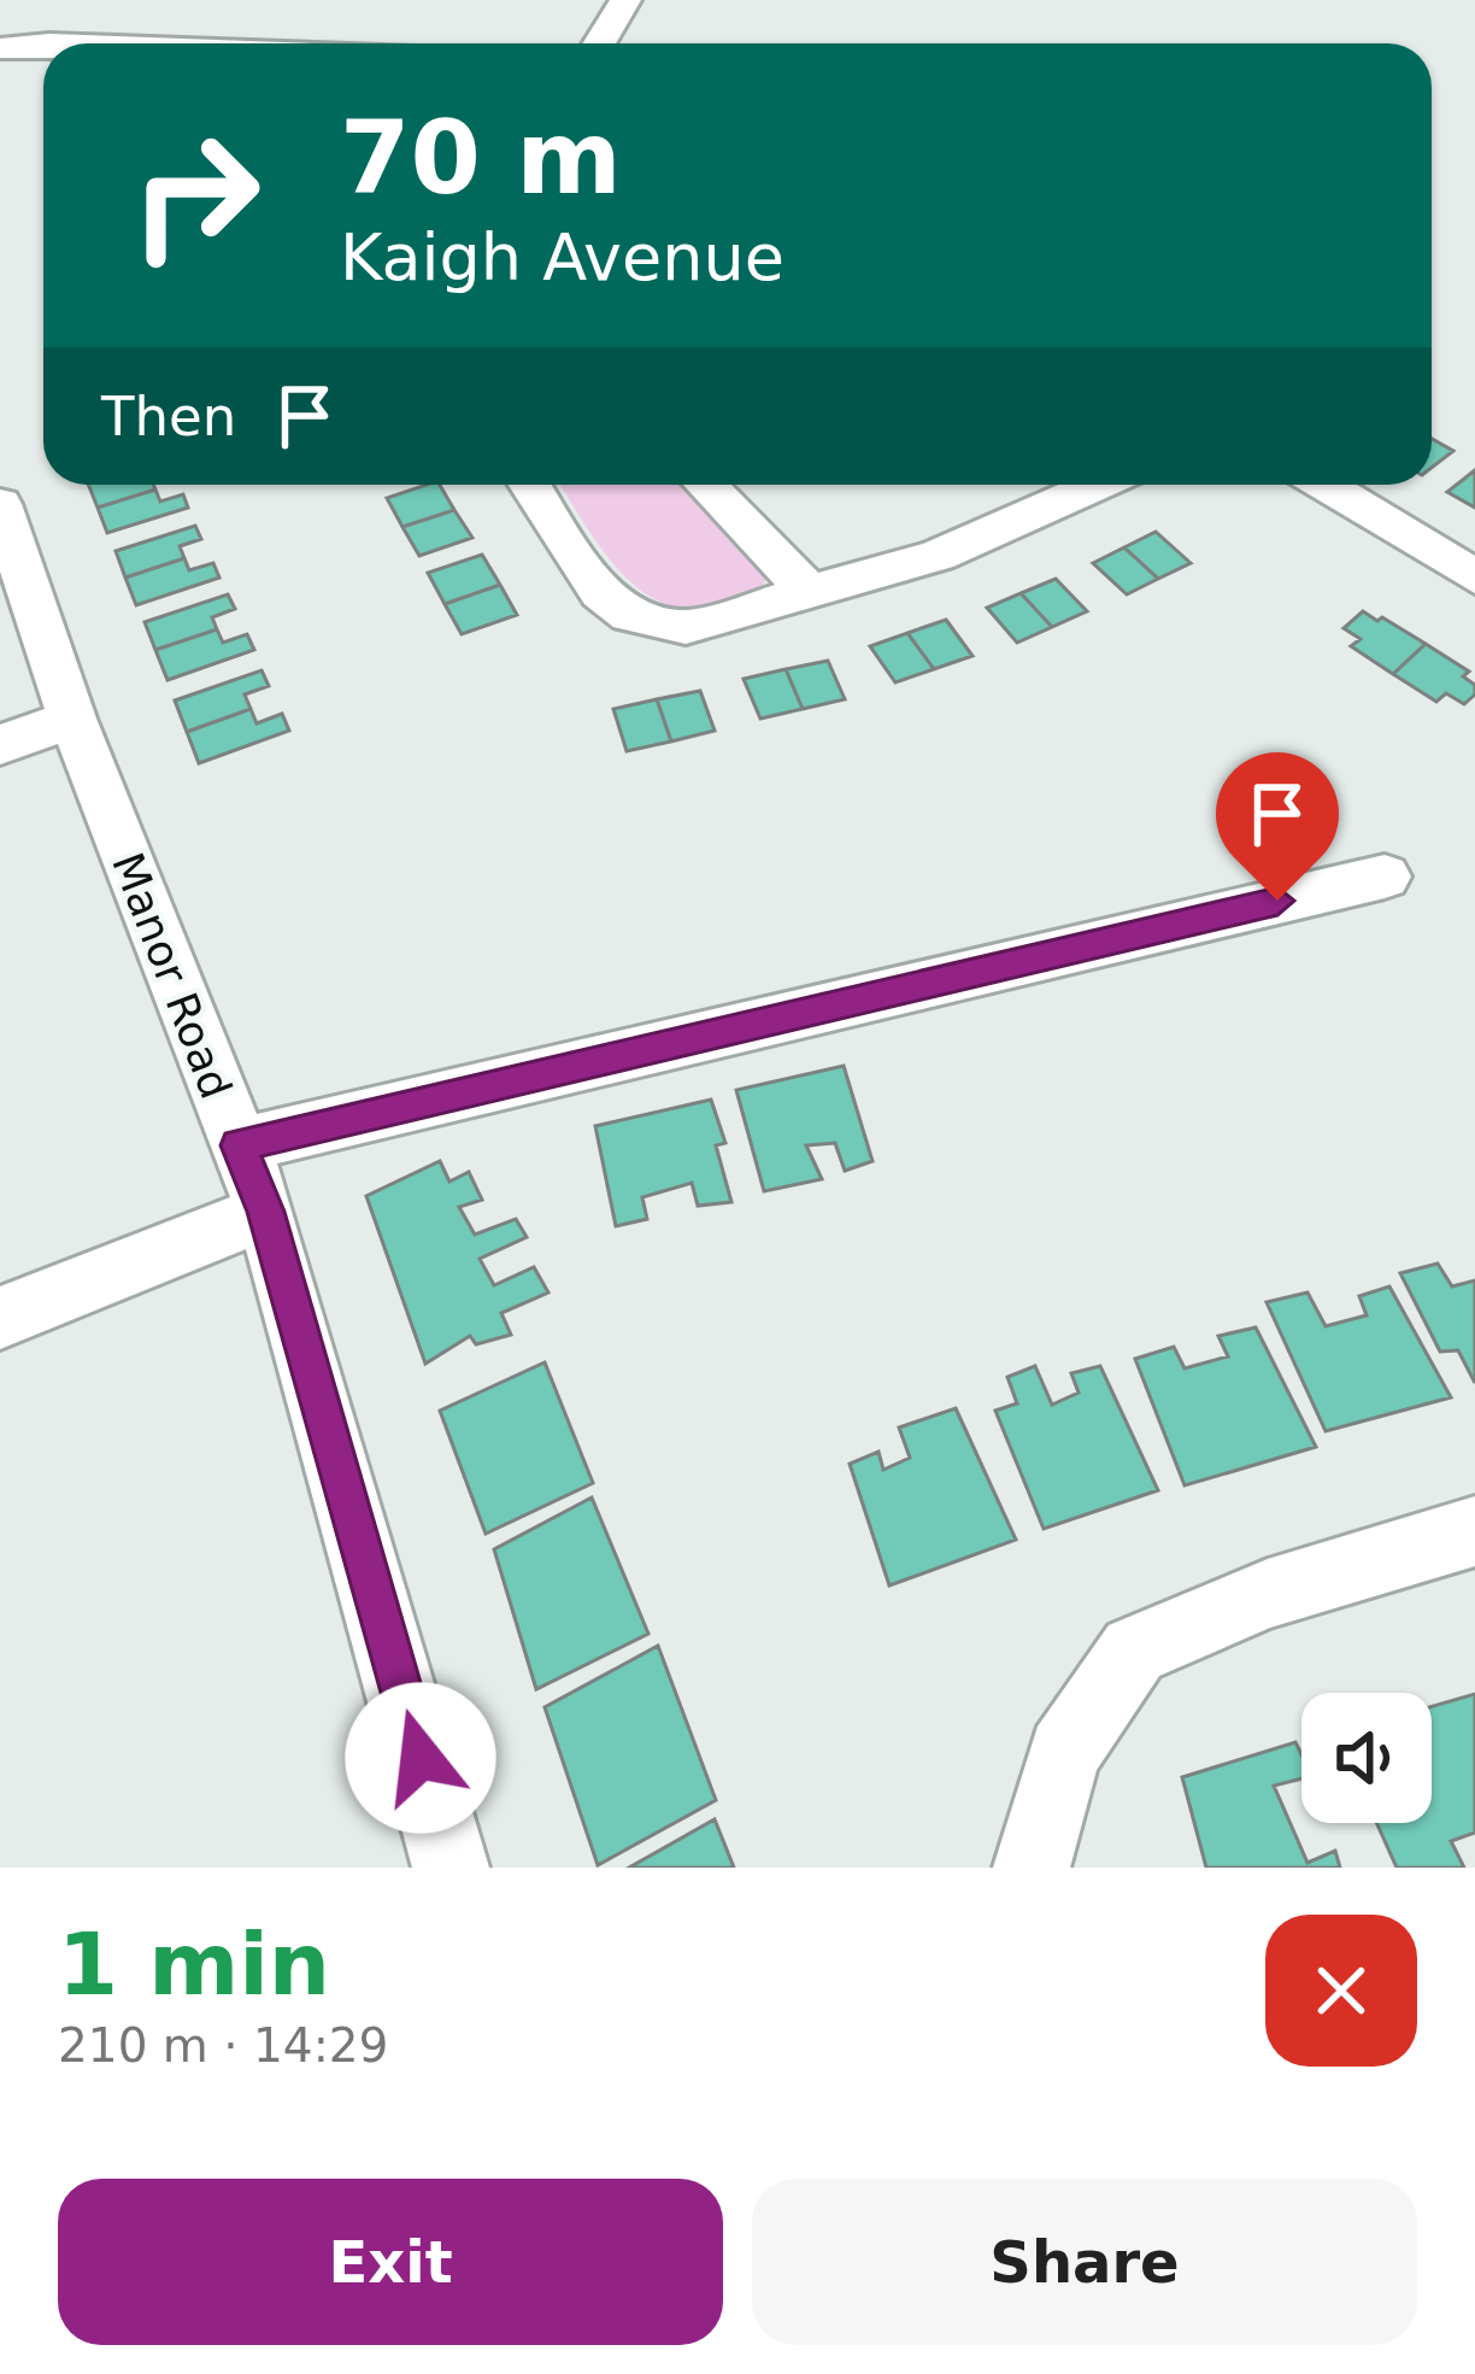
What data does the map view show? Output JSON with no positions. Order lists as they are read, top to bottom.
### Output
{
  "streets": {
    "street": ["Manor Road"]
  },
  "page": {
    "turn": ["70 m", "Kaigh Avenue"],
    "then": "Then",
    "heading": ["1 min", "210 m · 14:29"],
    "buttons": ["Exit", "Share"]
  }
}
